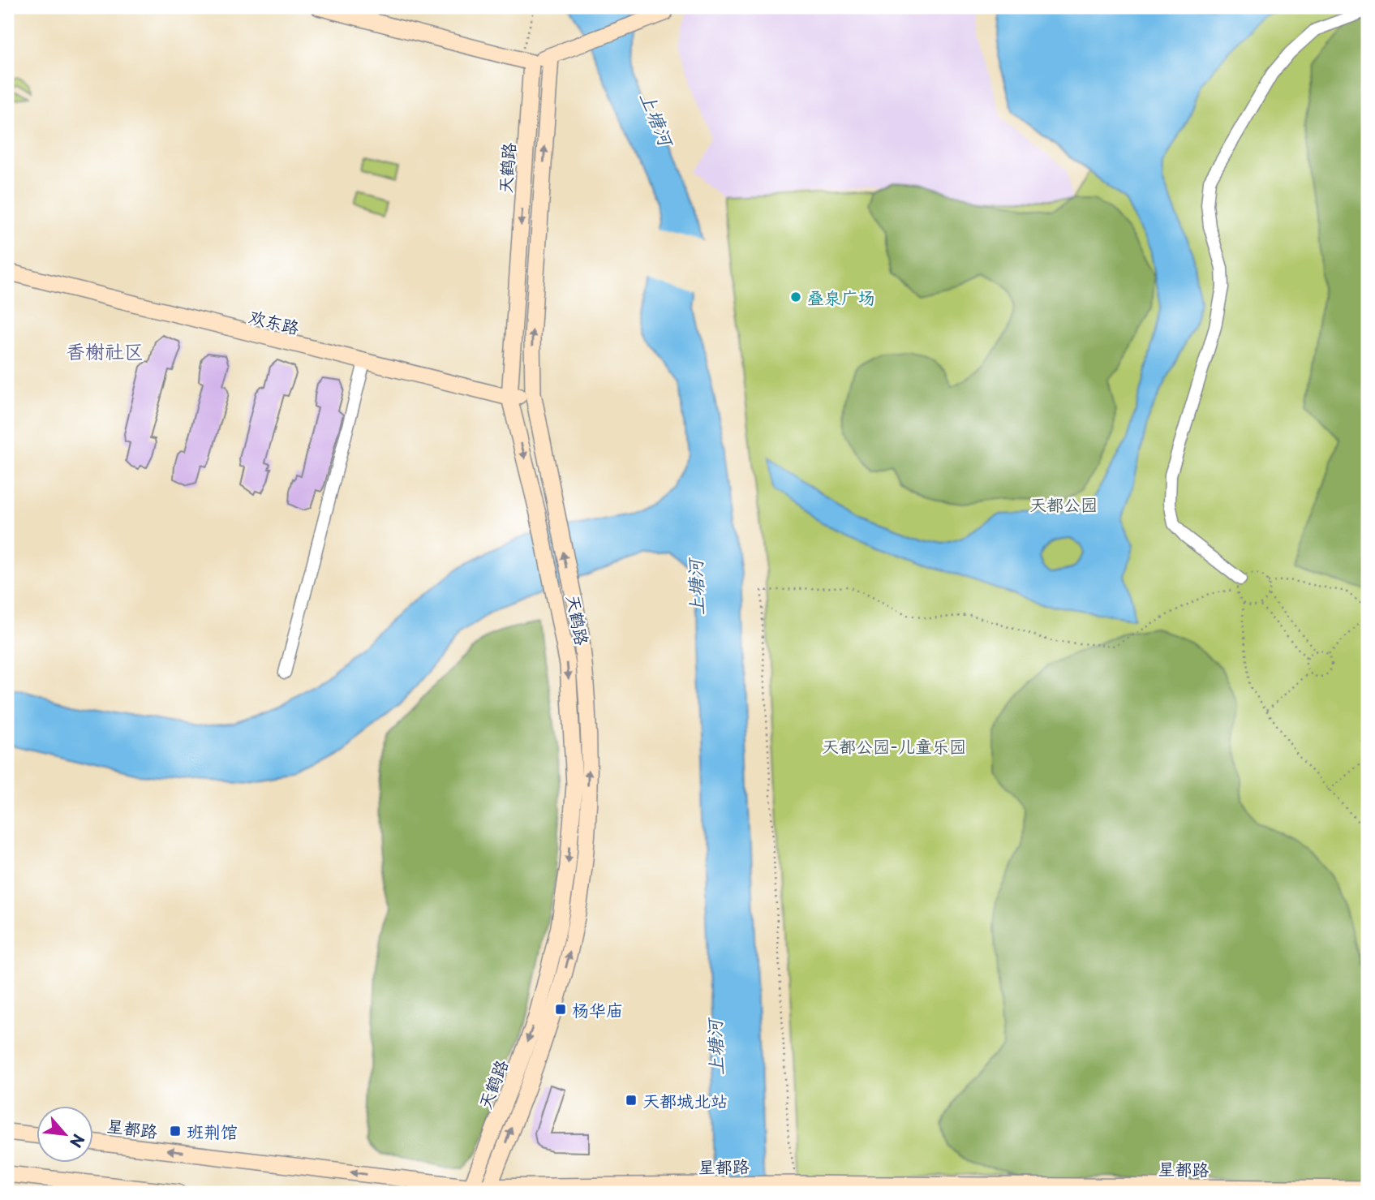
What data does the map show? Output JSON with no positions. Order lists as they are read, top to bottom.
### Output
{
  "streets": {
    "main road": ["天鹤路", "欢东路", "星都路"]
  },
  "crossings": [
    ["天鹤路", "欢东路"],
    ["天鹤路", "星都路"]
  ],
  "districts": ["香榭社区"],
  "water": ["上塘河"],
  "parks": ["天都公园", "天都公园-儿童乐园"],
  "places": {
    "other": ["叠泉广场"],
    "transit": ["杨华庙", "天都城北站", "班荆馆"]
  },
  "north": "bottom right"
}
